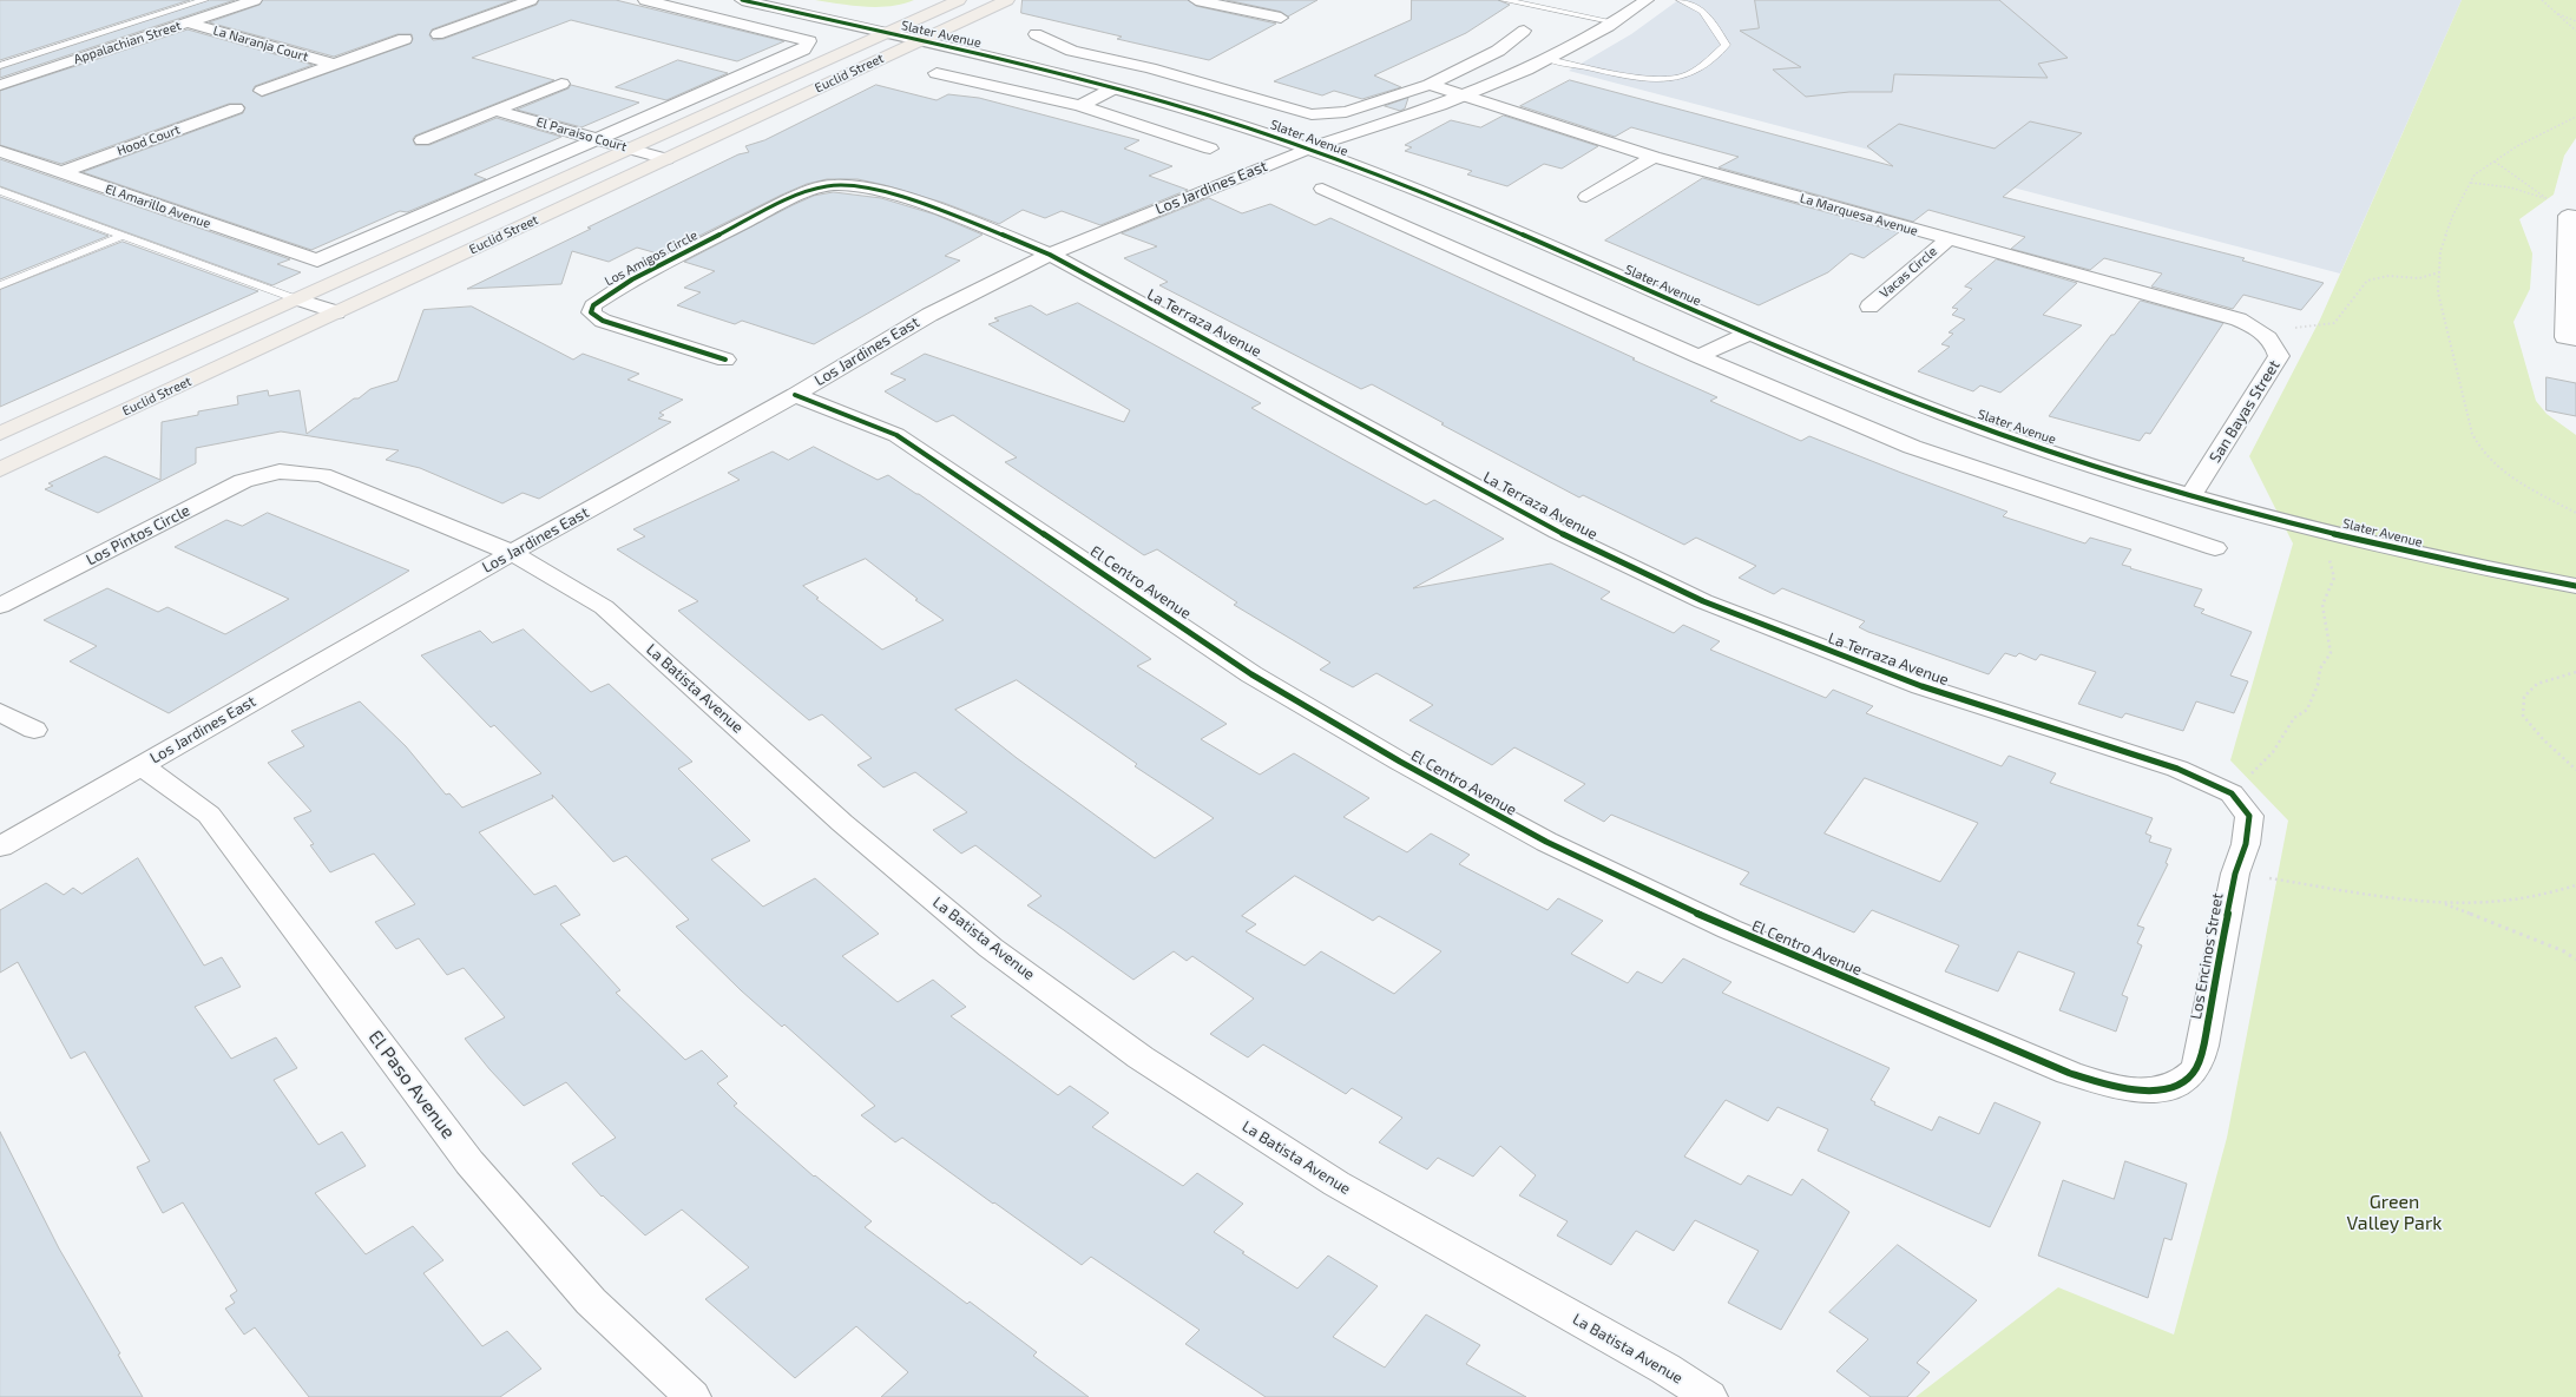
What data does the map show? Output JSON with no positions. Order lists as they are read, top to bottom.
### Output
{
  "streets": {
    "main road": ["Euclid Street"],
    "street": [
      "Slater Avenue",
      "Appalachian Street",
      "La Naranja Court",
      "El Paraiso Court",
      "Hood Court",
      "Los Jardines East",
      "El Amarillo Avenue",
      "La Marquesa Avenue",
      "Los Amigos Circle",
      "Vacas Circle",
      "La Terraza Avenue",
      "San Bayas Street",
      "Los Pintos Circle",
      "El Centro Avenue",
      "La Batista Avenue",
      "Los Encinos Street",
      "El Paso Avenue"
    ]
  },
  "crossings": [
    ["Slater Avenue", "Euclid Street"],
    ["Slater Avenue", "Los Jardines East"],
    ["Slater Avenue", "San Bayas Street"],
    ["Appalachian Street", "La Naranja Court"],
    ["Euclid Street", "El Paraiso Court"],
    ["El Paraiso Court", "El Amarillo Avenue"],
    ["Hood Court", "El Amarillo Avenue"],
    ["Los Jardines East", "La Marquesa Avenue"],
    ["Los Jardines East", "La Terraza Avenue"],
    ["Los Jardines East", "El Centro Avenue"],
    ["Los Jardines East", "La Batista Avenue"],
    ["Los Jardines East", "El Paso Avenue"],
    ["La Marquesa Avenue", "Vacas Circle"],
    ["La Marquesa Avenue", "San Bayas Street"],
    ["Los Amigos Circle", "La Terraza Avenue"],
    ["La Terraza Avenue", "Los Encinos Street"],
    ["Los Pintos Circle", "La Batista Avenue"],
    ["El Centro Avenue", "Los Encinos Street"]
  ],
  "parks": ["Green Valley Park"]
}
